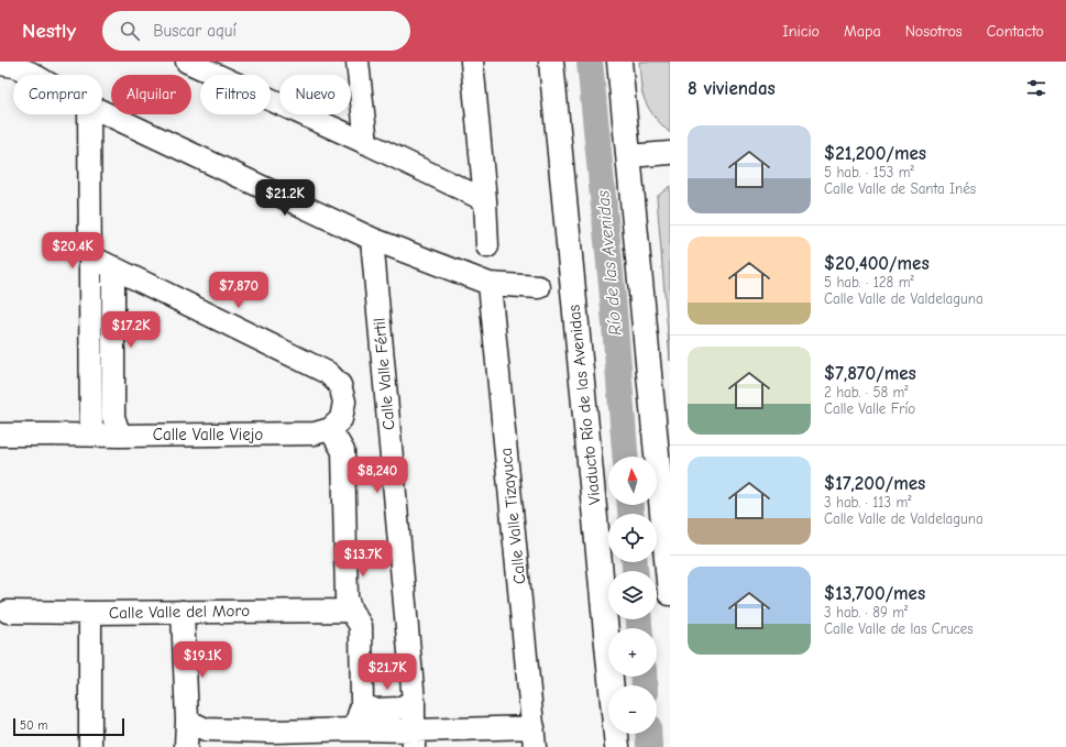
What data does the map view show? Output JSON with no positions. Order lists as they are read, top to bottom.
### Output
{
  "streets": {
    "main road": ["Viaducto Río de las Avenidas"],
    "street": [
      "Calle Valle Fértil",
      "Calle Valle Viejo",
      "Calle Valle Tizayuca",
      "Calle Valle del Moro"
    ]
  },
  "water": ["Río de las Avenidas"],
  "scale_bar": "50 m",
  "north": "top",
  "page": {
    "header": "Nestly",
    "search": "Buscar aquí",
    "nav": [
      "Inicio",
      "Mapa",
      "Nosotros",
      "Contacto"
    ],
    "heading": "8 viviendas",
    "chip": [
      "Comprar",
      "Alquilar",
      "Filtros",
      "Nuevo"
    ],
    "list": [
      {
        "name": "$21,200/mes",
        "note": "5 hab. · 153 m² · Calle Valle de Santa Inés"
      },
      {
        "name": "$20,400/mes",
        "note": "5 hab. · 128 m² · Calle Valle de Valdelaguna"
      },
      {
        "name": "$7,870/mes",
        "note": "2 hab. · 58 m² · Calle Valle Frío"
      },
      {
        "name": "$17,200/mes",
        "note": "3 hab. · 113 m² · Calle Valle de Valdelaguna"
      },
      {
        "name": "$13,700/mes",
        "note": "3 hab. · 89 m² · Calle Valle de las Cruces"
      }
    ],
    "price": [
      "$21.2K",
      "$20.4K",
      "$7,870",
      "$17.2K",
      "$8,240",
      "$13.7K",
      "$19.1K",
      "$21.7K"
    ],
    "map_buttons": ["+", "−"],
    "scale": "50 m"
  }
}
